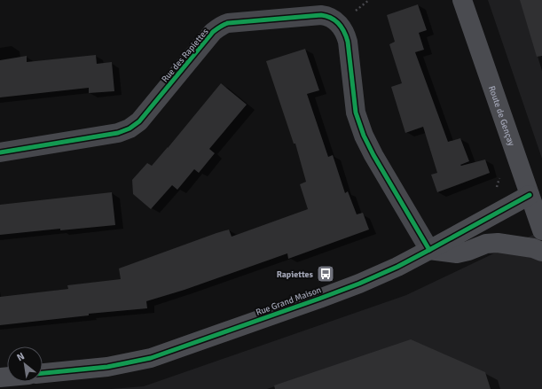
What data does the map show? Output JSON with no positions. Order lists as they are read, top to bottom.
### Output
{
  "streets": {
    "street": ["Rue des Rapiettes", "Route de Gençay", "Rue Grand Maison"]
  },
  "crossings": [
    ["Rue des Rapiettes", "Rue Grand Maison"],
    ["Route de Gençay", "Rue Grand Maison"]
  ],
  "places": {
    "bus stop": ["Rapiettes"]
  },
  "north": "top left"
}
